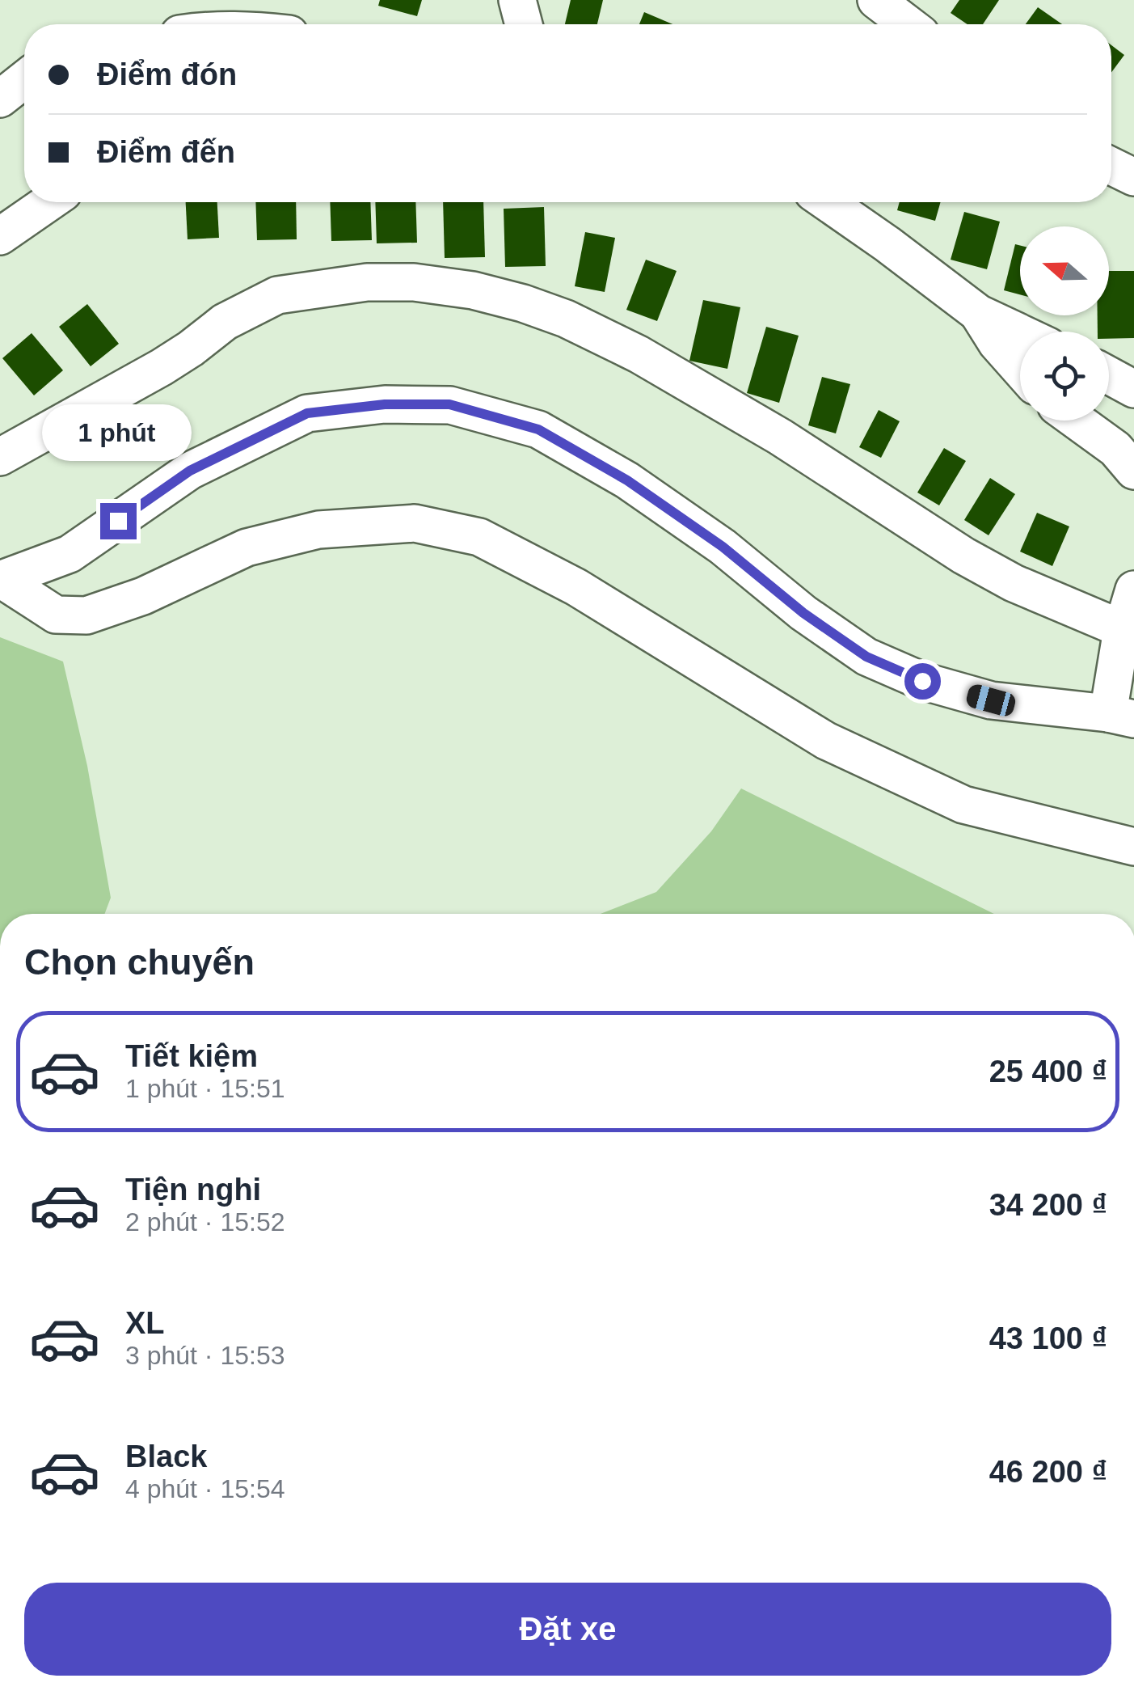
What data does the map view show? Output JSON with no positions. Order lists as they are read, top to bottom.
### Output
{
  "north": "left",
  "page": {
    "banner": ["Điểm đón", "Điểm đến"],
    "bubble": "1 phút",
    "heading": "Chọn chuyến",
    "list": [
      {
        "name": "Tiết kiệm",
        "note": "1 phút · 15:51",
        "value": "25 400 ₫"
      },
      {
        "name": "Tiện nghi",
        "note": "2 phút · 15:52",
        "value": "34 200 ₫"
      },
      {
        "name": "XL",
        "note": "3 phút · 15:53",
        "value": "43 100 ₫"
      },
      {
        "name": "Black",
        "note": "4 phút · 15:54",
        "value": "46 200 ₫"
      }
    ],
    "buttons": "Đặt xe"
  }
}
